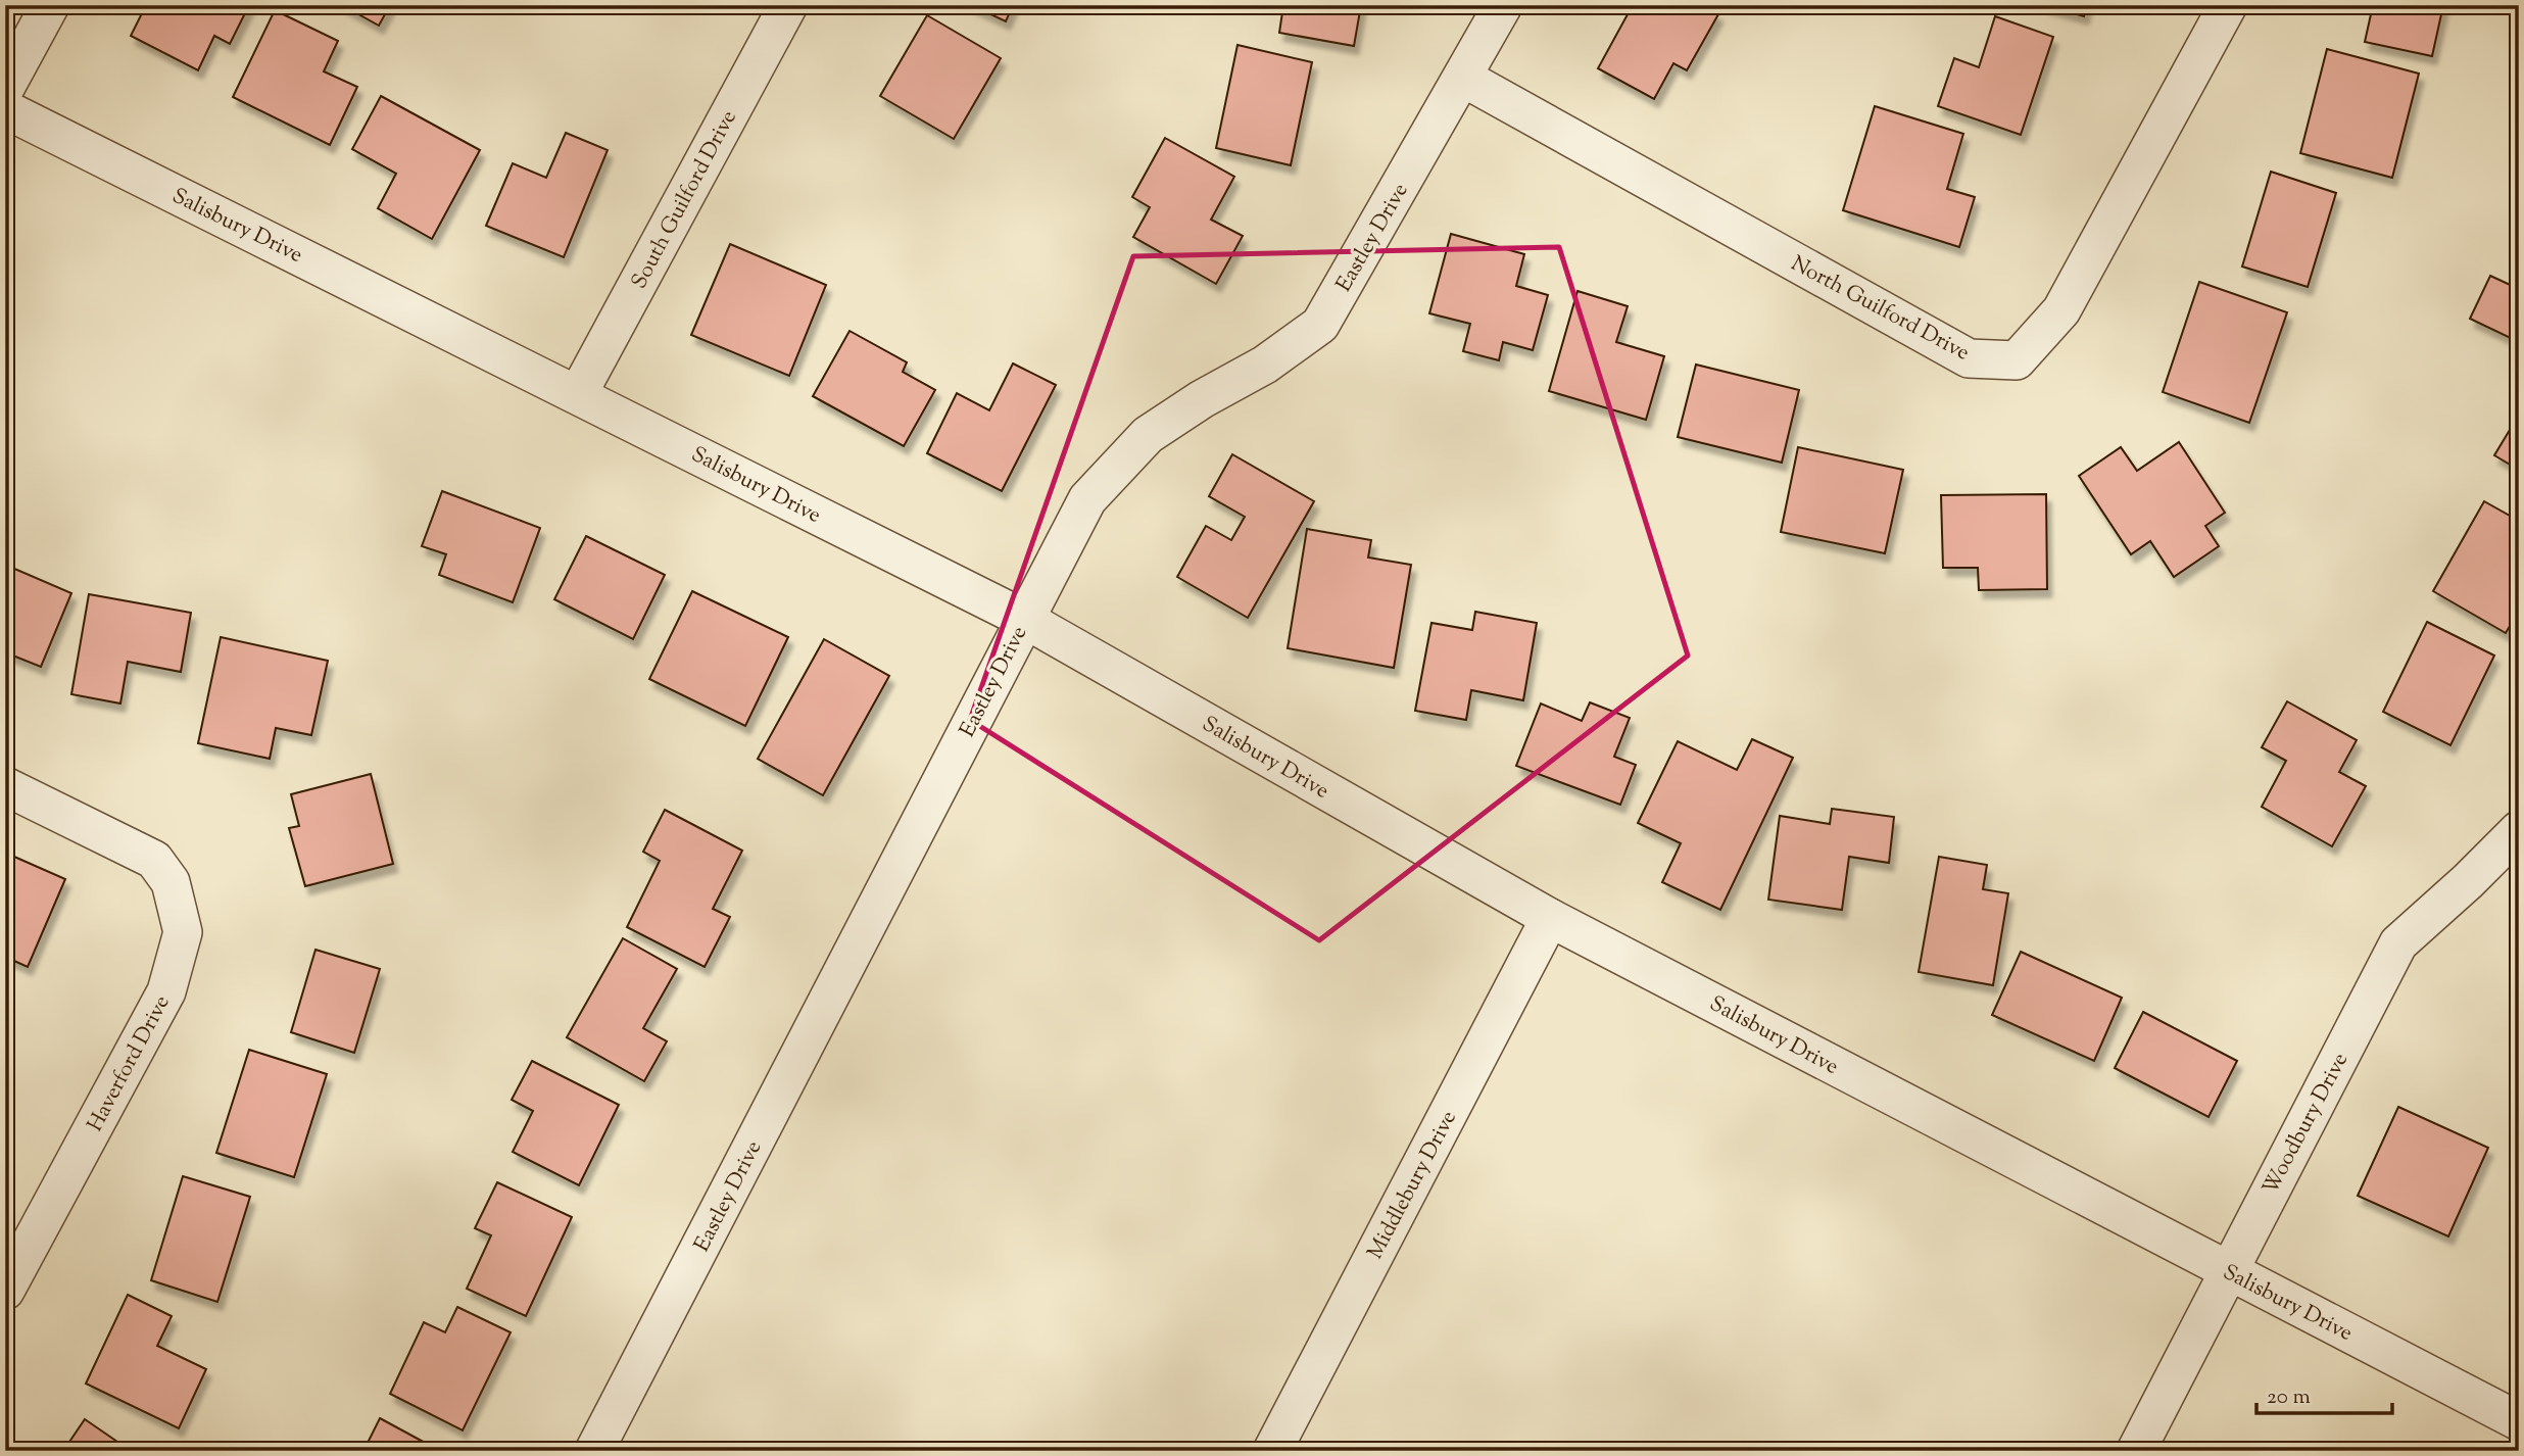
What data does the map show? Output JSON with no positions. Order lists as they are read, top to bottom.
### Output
{
  "streets": {
    "street": [
      "South Guilford Drive",
      "Salisbury Drive",
      "Eastley Drive",
      "North Guilford Drive",
      "Haverford Drive",
      "Woodbury Drive",
      "Middlebury Drive"
    ]
  },
  "crossings": [
    ["South Guilford Drive", "Salisbury Drive"],
    ["Salisbury Drive", "Eastley Drive"],
    ["Salisbury Drive", "Woodbury Drive"],
    ["Salisbury Drive", "Middlebury Drive"],
    ["Eastley Drive", "North Guilford Drive"]
  ],
  "scale_bar": "20 m"
}
